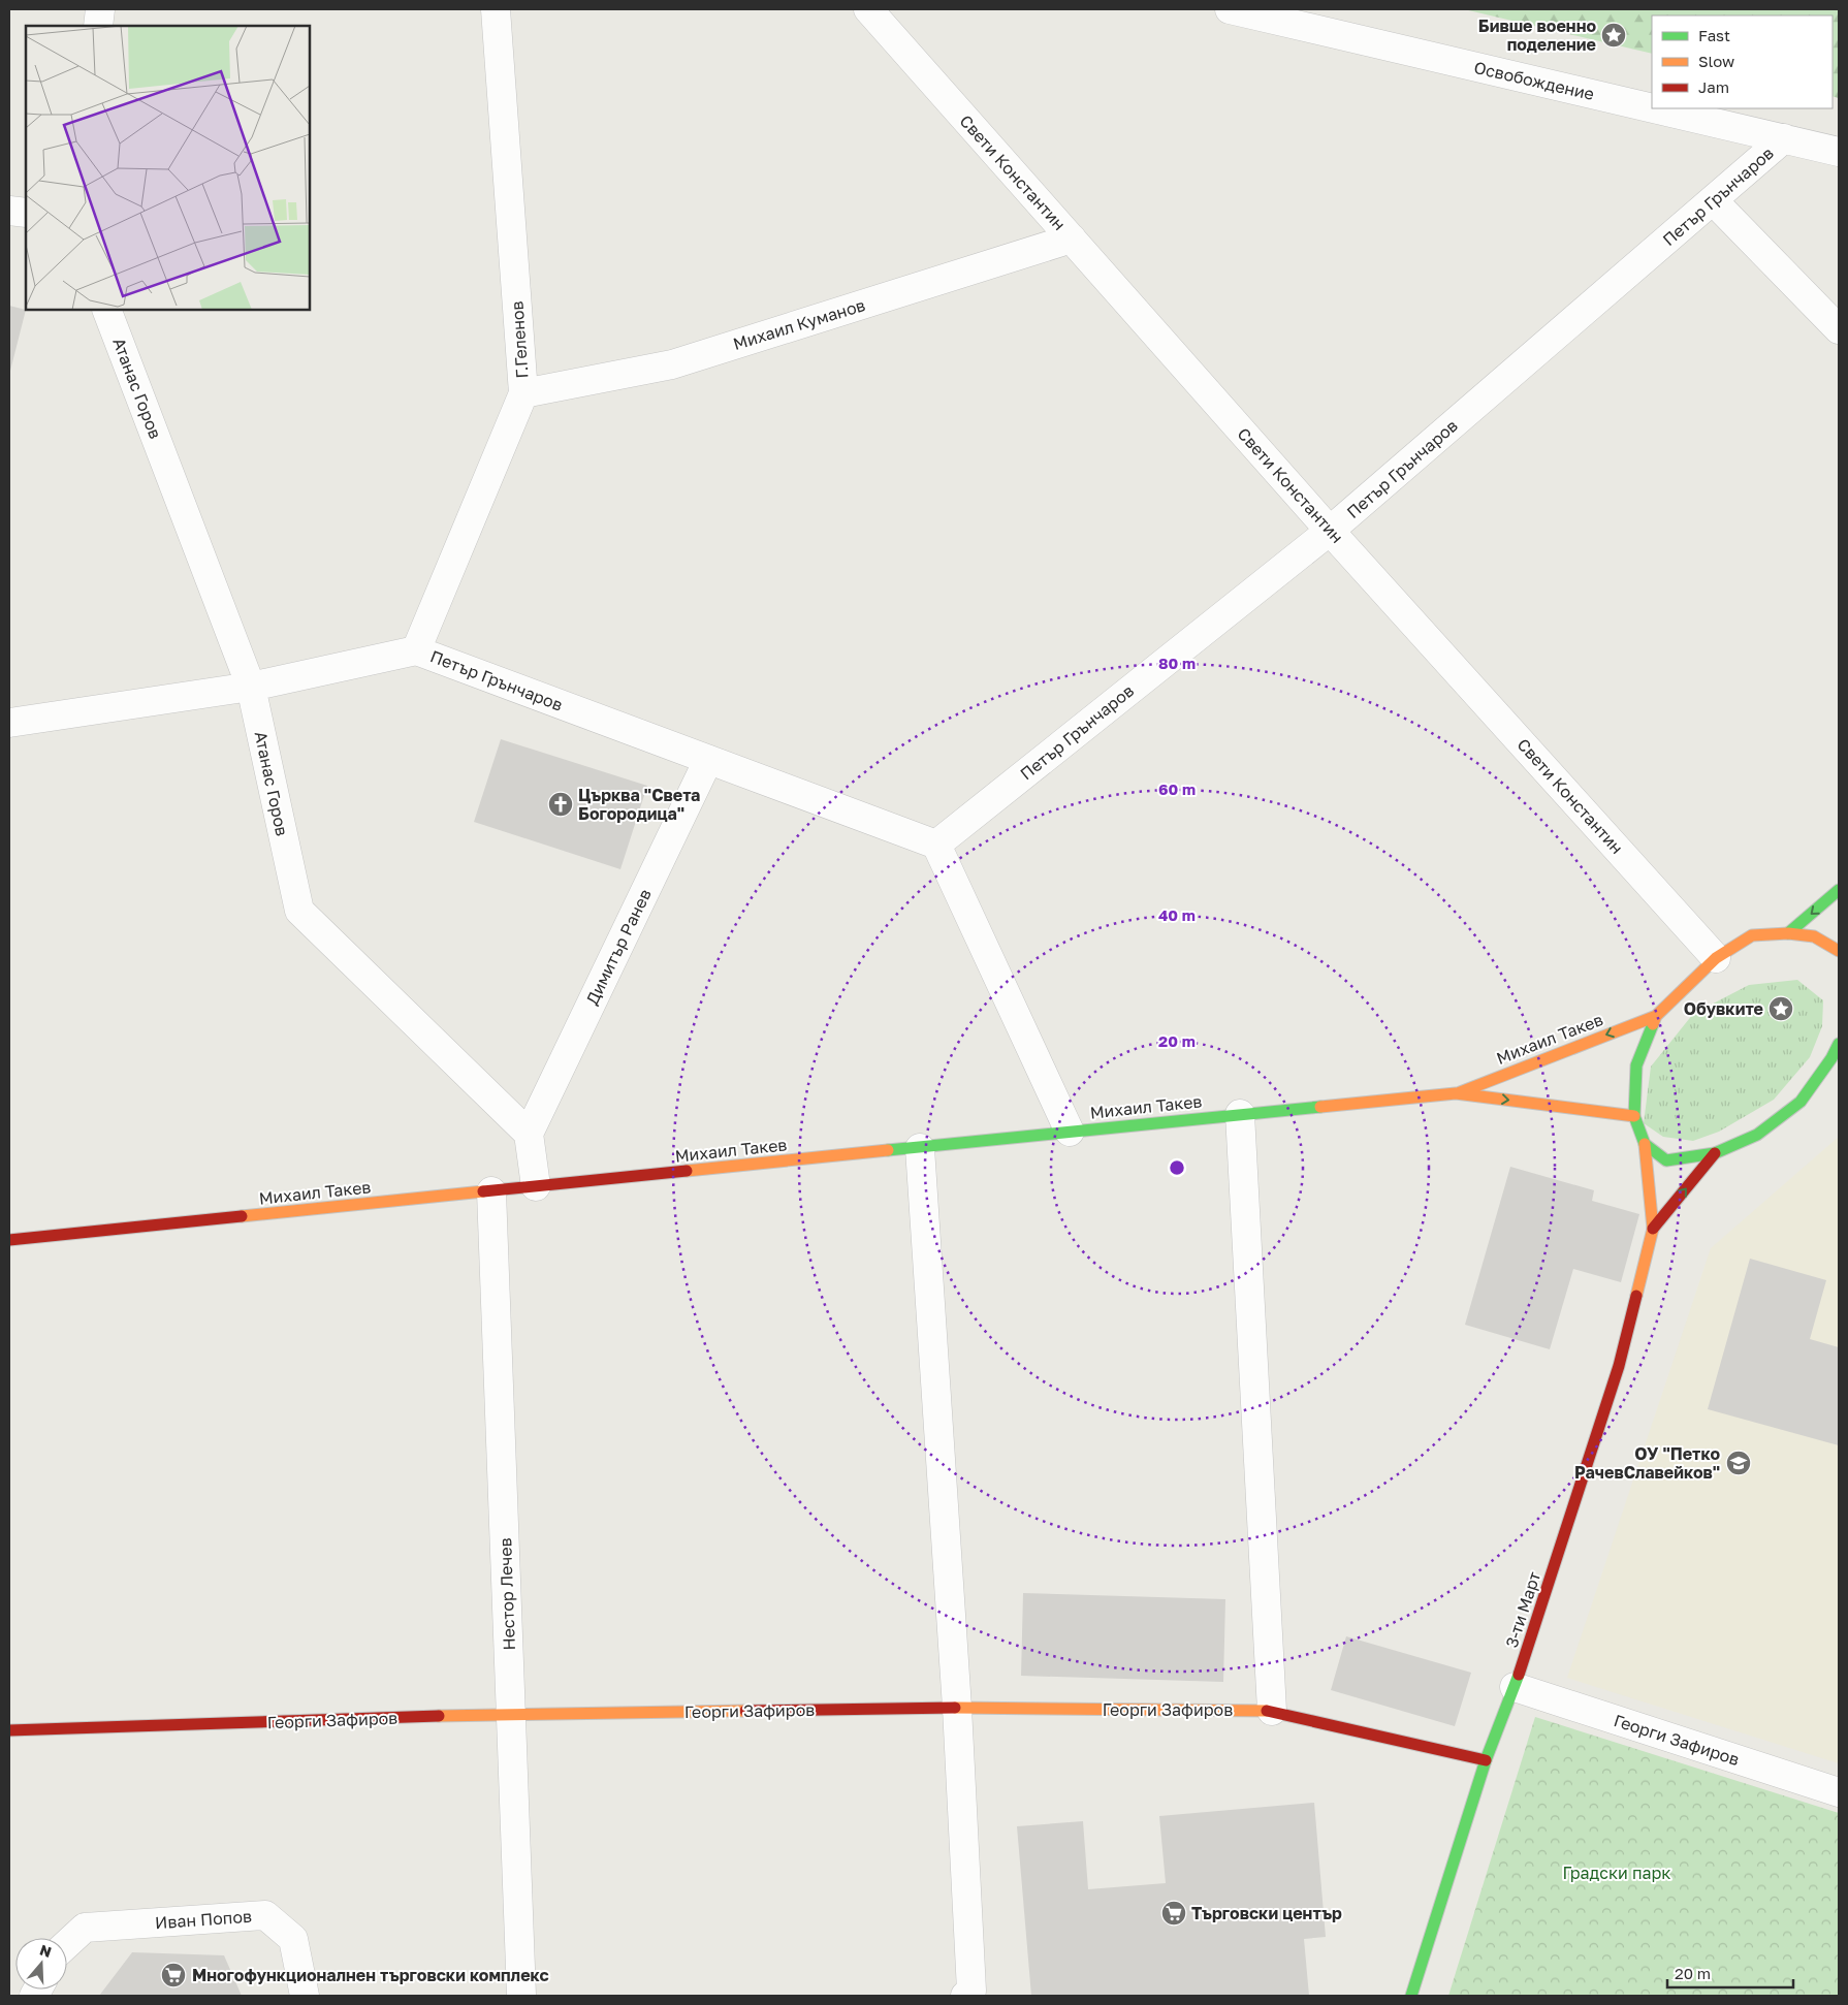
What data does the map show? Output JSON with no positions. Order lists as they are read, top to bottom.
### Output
{
  "streets": {
    "main road": ["Михаил Такев", "3-ти Март", "Георги Зафиров"],
    "street": [
      "Освобождение",
      "Свети Константин",
      "Петър Грънчаров",
      "Михаил Куманов",
      "Г.Геленов",
      "Атанас Горов",
      "Димитър Ранев",
      "Нестор Лечев",
      "Иван Попов"
    ]
  },
  "crossings": [
    ["Освобождение", "Петър Грънчаров"],
    ["Свети Константин", "Петър Грънчаров"],
    ["Свети Константин", "Михаил Куманов"],
    ["Петър Грънчаров", "Г.Геленов"],
    ["Петър Грънчаров", "Атанас Горов"],
    ["Петър Грънчаров", "Димитър Ранев"],
    ["Михаил Куманов", "Г.Геленов"],
    ["Атанас Горов", "Димитър Ранев"],
    ["Михаил Такев", "Нестор Лечев"],
    ["Нестор Лечев", "Георги Зафиров"],
    ["3-ти Март", "Георги Зафиров"]
  ],
  "parks": ["Градски парк"],
  "places": {
    "place": ["Бивше военно поделение", "Обувките"],
    "church": ["Църква \"Света Богородица\""],
    "school or university": ["ОУ \"Петко РачевСлавейков\""],
    "supermarket": ["Търговски център", "Многофункционалнен търговски комплекс"]
  },
  "legend": ["Fast", "Slow", "Jam"],
  "scale_bar": "20 m",
  "north": "top",
  "rings": [
    "80 m",
    "60 m",
    "40 m",
    "20 m"
  ]
}
